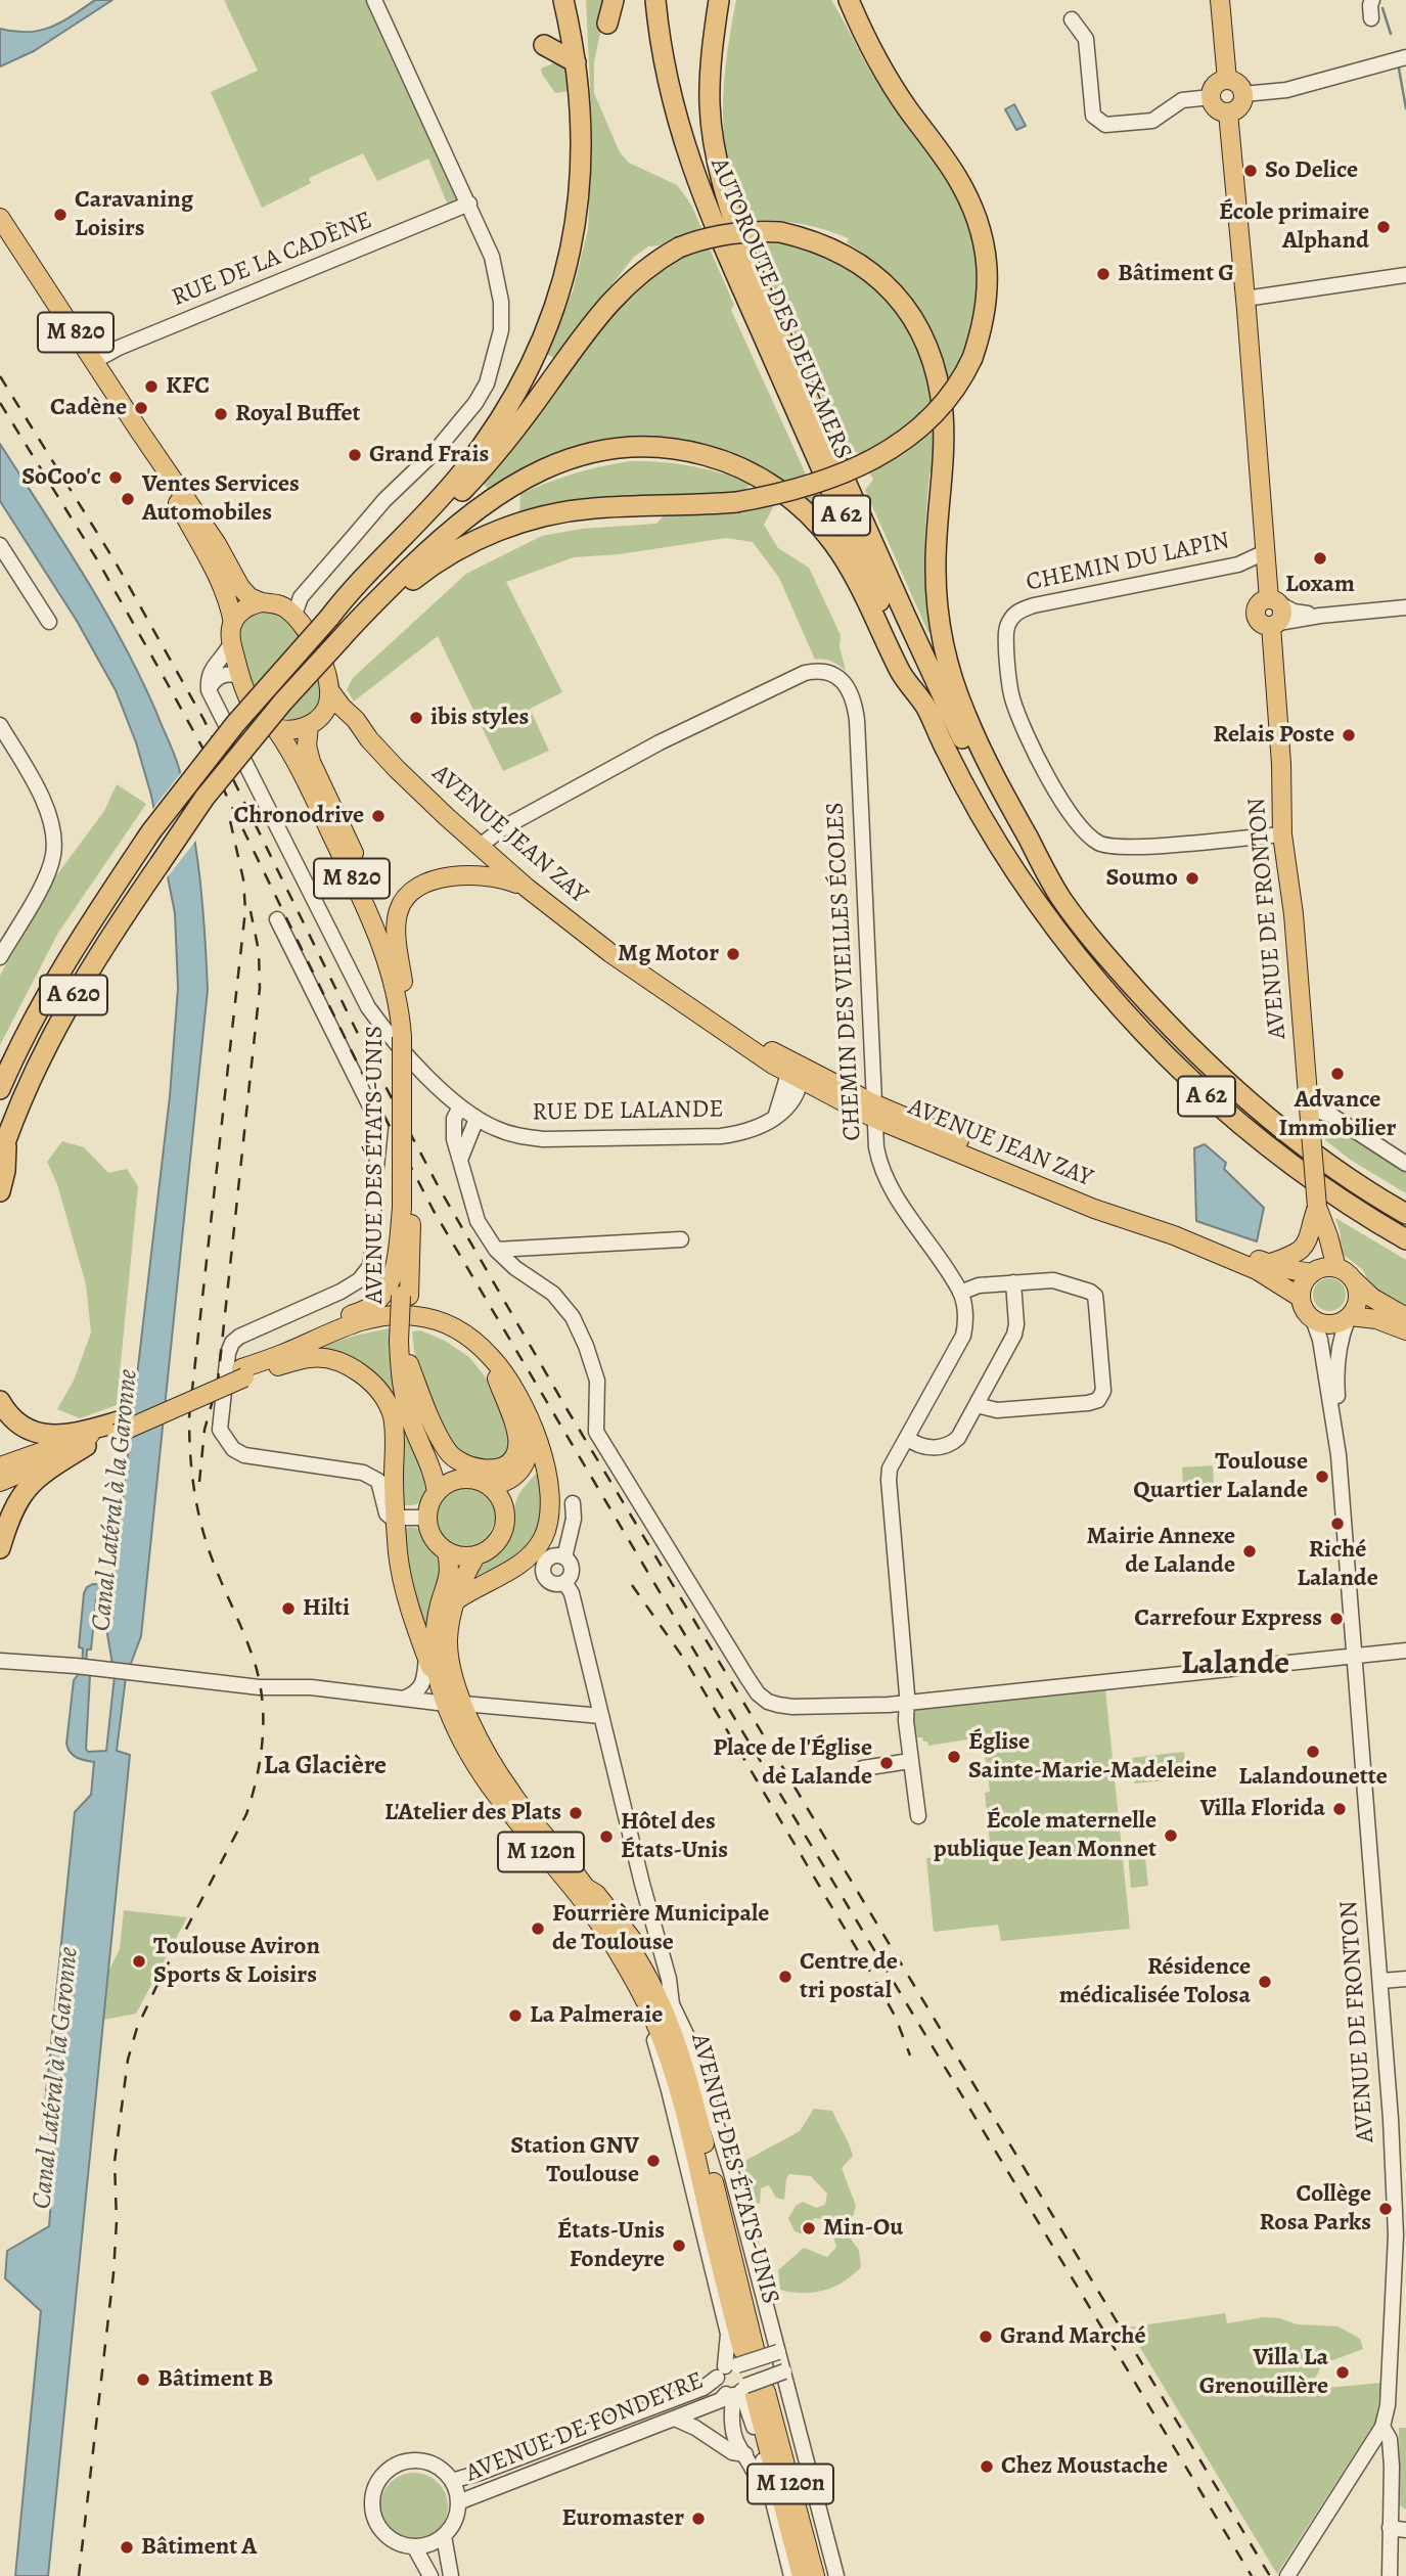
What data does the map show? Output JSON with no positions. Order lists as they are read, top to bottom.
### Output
{
  "streets": {
    "highway": ["AUTOROUTE DES DEUX MERS", "A 62", "A 620"],
    "main road": [
      "M 820",
      "AVENUE JEAN ZAY",
      "AVENUE DE FRONTON",
      "AVENUE DES ÉTATS-UNIS",
      "M 120n"
    ],
    "street": [
      "RUE DE LA CADÈNE",
      "CHEMIN DU LAPIN",
      "CHEMIN DES VIEILLES ÉCOLES",
      "RUE DE LALANDE",
      "AVENUE DE FONDEYRE"
    ]
  },
  "crossings": [
    ["RUE DE LA CADÈNE", "M 820"],
    ["AUTOROUTE DES DEUX MERS", "A 62"],
    ["M 820", "AVENUE JEAN ZAY"],
    ["M 820", "AVENUE DES ÉTATS-UNIS"],
    ["CHEMIN DU LAPIN", "AVENUE DE FRONTON"],
    ["AVENUE JEAN ZAY", "AVENUE DE FRONTON"],
    ["AVENUE JEAN ZAY", "CHEMIN DES VIEILLES ÉCOLES"],
    ["AVENUE JEAN ZAY", "RUE DE LALANDE"],
    ["AVENUE JEAN ZAY", "AVENUE DES ÉTATS-UNIS"],
    ["AVENUE DES ÉTATS-UNIS", "AVENUE DE FONDEYRE"],
    ["M 120n", "AVENUE DE FONDEYRE"]
  ],
  "districts": ["Lalande", "La Glacière"],
  "water": ["Canal Latéral à la Garonne"],
  "places": [
    "So Delice",
    "Caravaning Loisirs",
    "École primaire Alphand",
    "Bâtiment G",
    "KFC",
    "Cadène",
    "Royal Buffet",
    "Grand Frais",
    "SoCoo'c",
    "Ventes Services Automobiles",
    "Loxam",
    "ibis styles",
    "Relais Poste",
    "Chronodrive",
    "Soumo",
    "Mg Motor",
    "Advance Immobilier",
    "Toulouse Quartier Lalande",
    "Riché Lalande",
    "Mairie Annexe de Lalande",
    "Hilti",
    "Carrefour Express",
    "Lalandounette",
    "Église Sainte-Marie-Madeleine",
    "Place de l'Église de Lalande",
    "Villa Florida",
    "L'Atelier des Plats",
    "École maternelle publique Jean Monnet",
    "Hôtel des États-Unis",
    "Fourrière Municipale de Toulouse",
    "Toulouse Aviron Sports & Loisirs",
    "Centre de tri postal",
    "Résidence médicalisée Tolosa",
    "La Palmeraie",
    "Station GNV Toulouse",
    "Collège Rosa Parks",
    "Min-Ou",
    "États-Unis Fondeyre",
    "Grand Marché",
    "Villa La Grenouillère",
    "Bâtiment B",
    "Chez Moustache",
    "Euromaster",
    "Bâtiment A"
  ]
}
